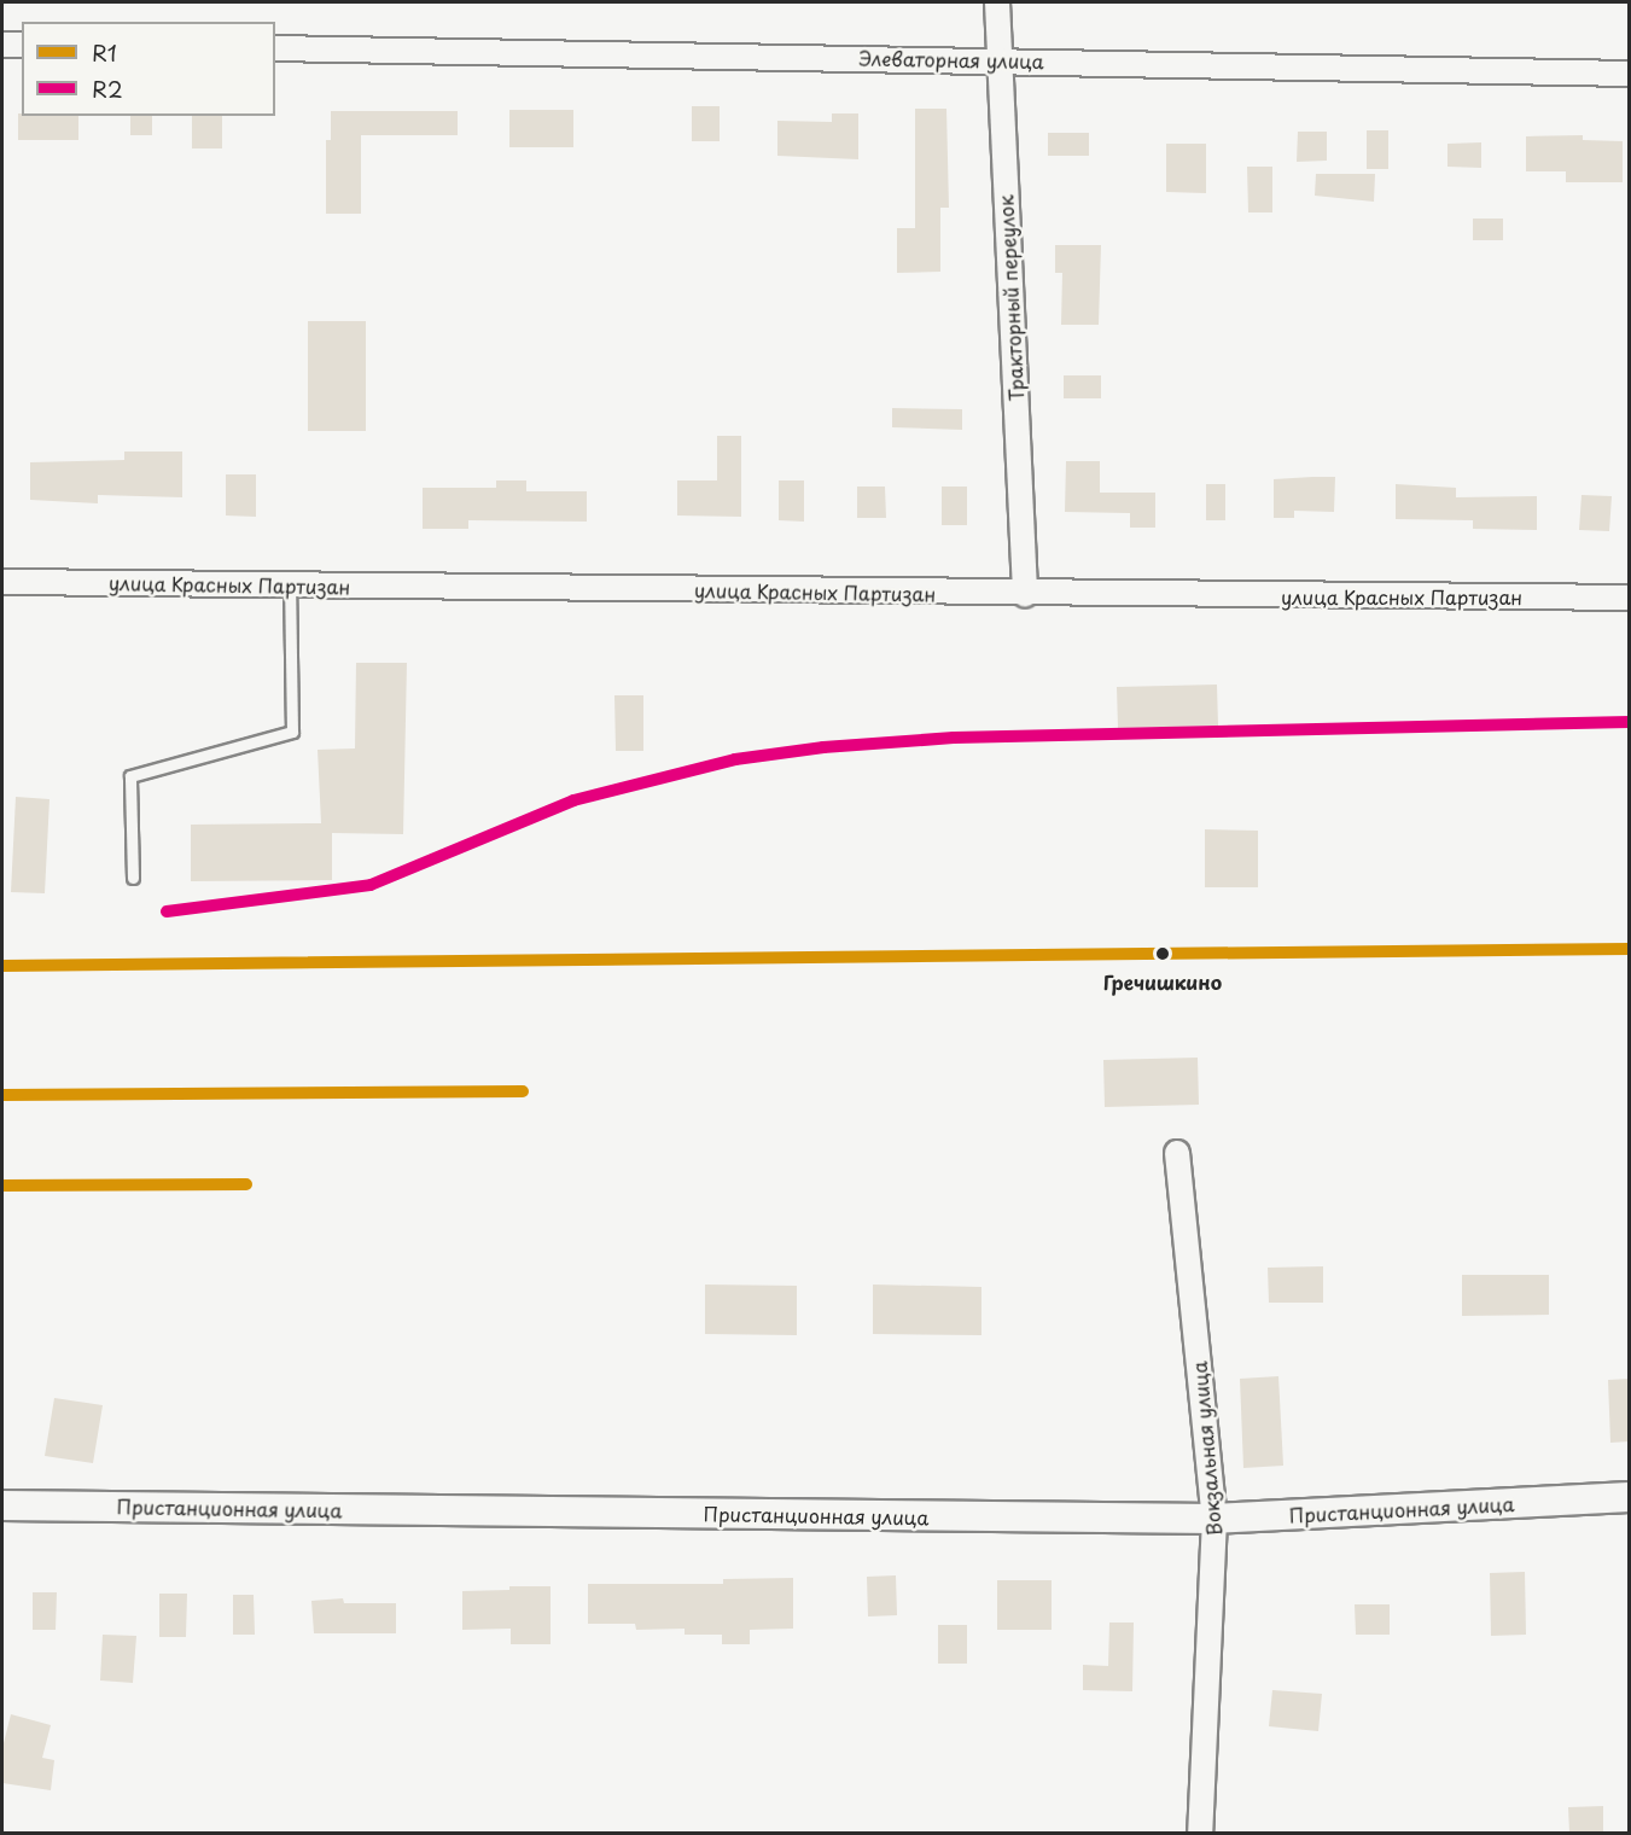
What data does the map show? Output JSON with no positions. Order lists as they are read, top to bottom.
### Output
{
  "streets": {
    "street": [
      "Элеваторная улица",
      "Тракторный переулок",
      "улица Красных Партизан",
      "Вокзальная улица",
      "Пристанционная улица"
    ]
  },
  "crossings": [
    ["Элеваторная улица", "Тракторный переулок"],
    ["Тракторный переулок", "улица Красных Партизан"],
    ["Вокзальная улица", "Пристанционная улица"]
  ],
  "places": ["Гречишкино"],
  "lines": ["transit line R2", "transit line R1"],
  "legend": ["R1", "R2"]
}
